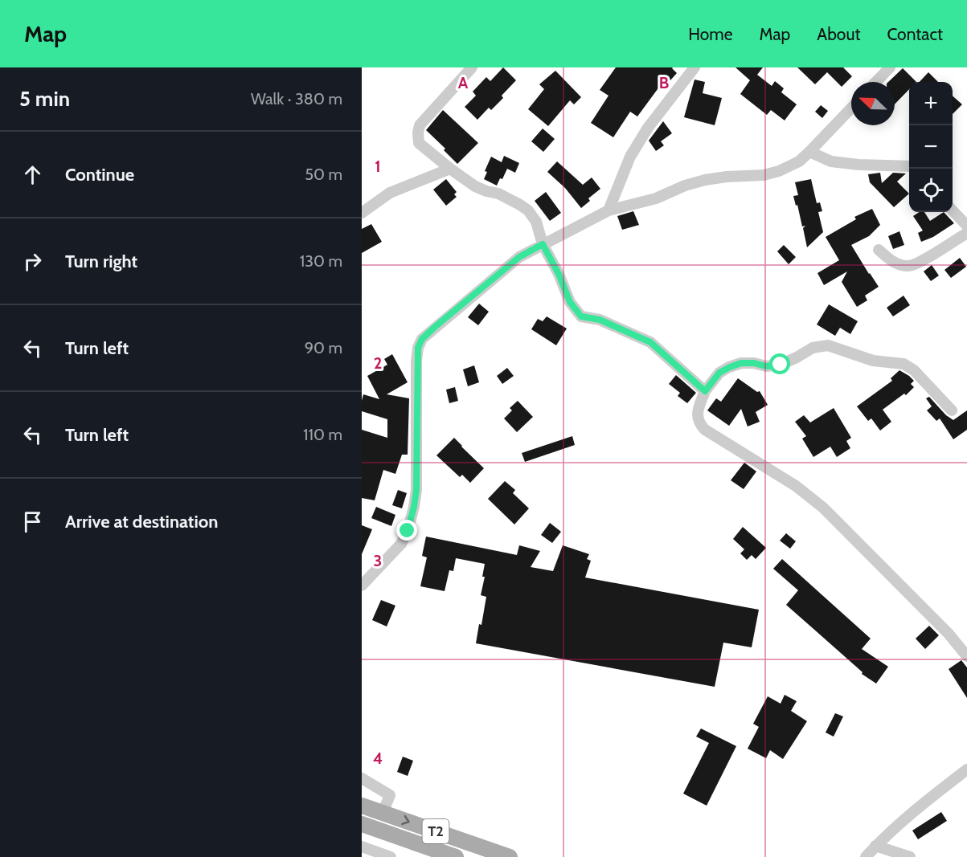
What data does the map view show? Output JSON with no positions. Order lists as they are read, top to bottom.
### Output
{
  "streets": {
    "main road": ["T2"]
  },
  "north": "top left",
  "page": {
    "header": "Map",
    "nav": [
      "Home",
      "Map",
      "About",
      "Contact"
    ],
    "heading": ["5 min", "Walk · 380 m"],
    "map_buttons": ["+", "−"],
    "list": [
      ["Continue", "50 m"],
      ["Turn right", "130 m"],
      ["Turn left", "90 m"],
      ["Turn left", "110 m"],
      "Arrive at destination"
    ]
  },
  "grid": {
    "columns": ["A", "B"],
    "rows": [
      "1",
      "2",
      "3",
      "4"
    ]
  }
}
